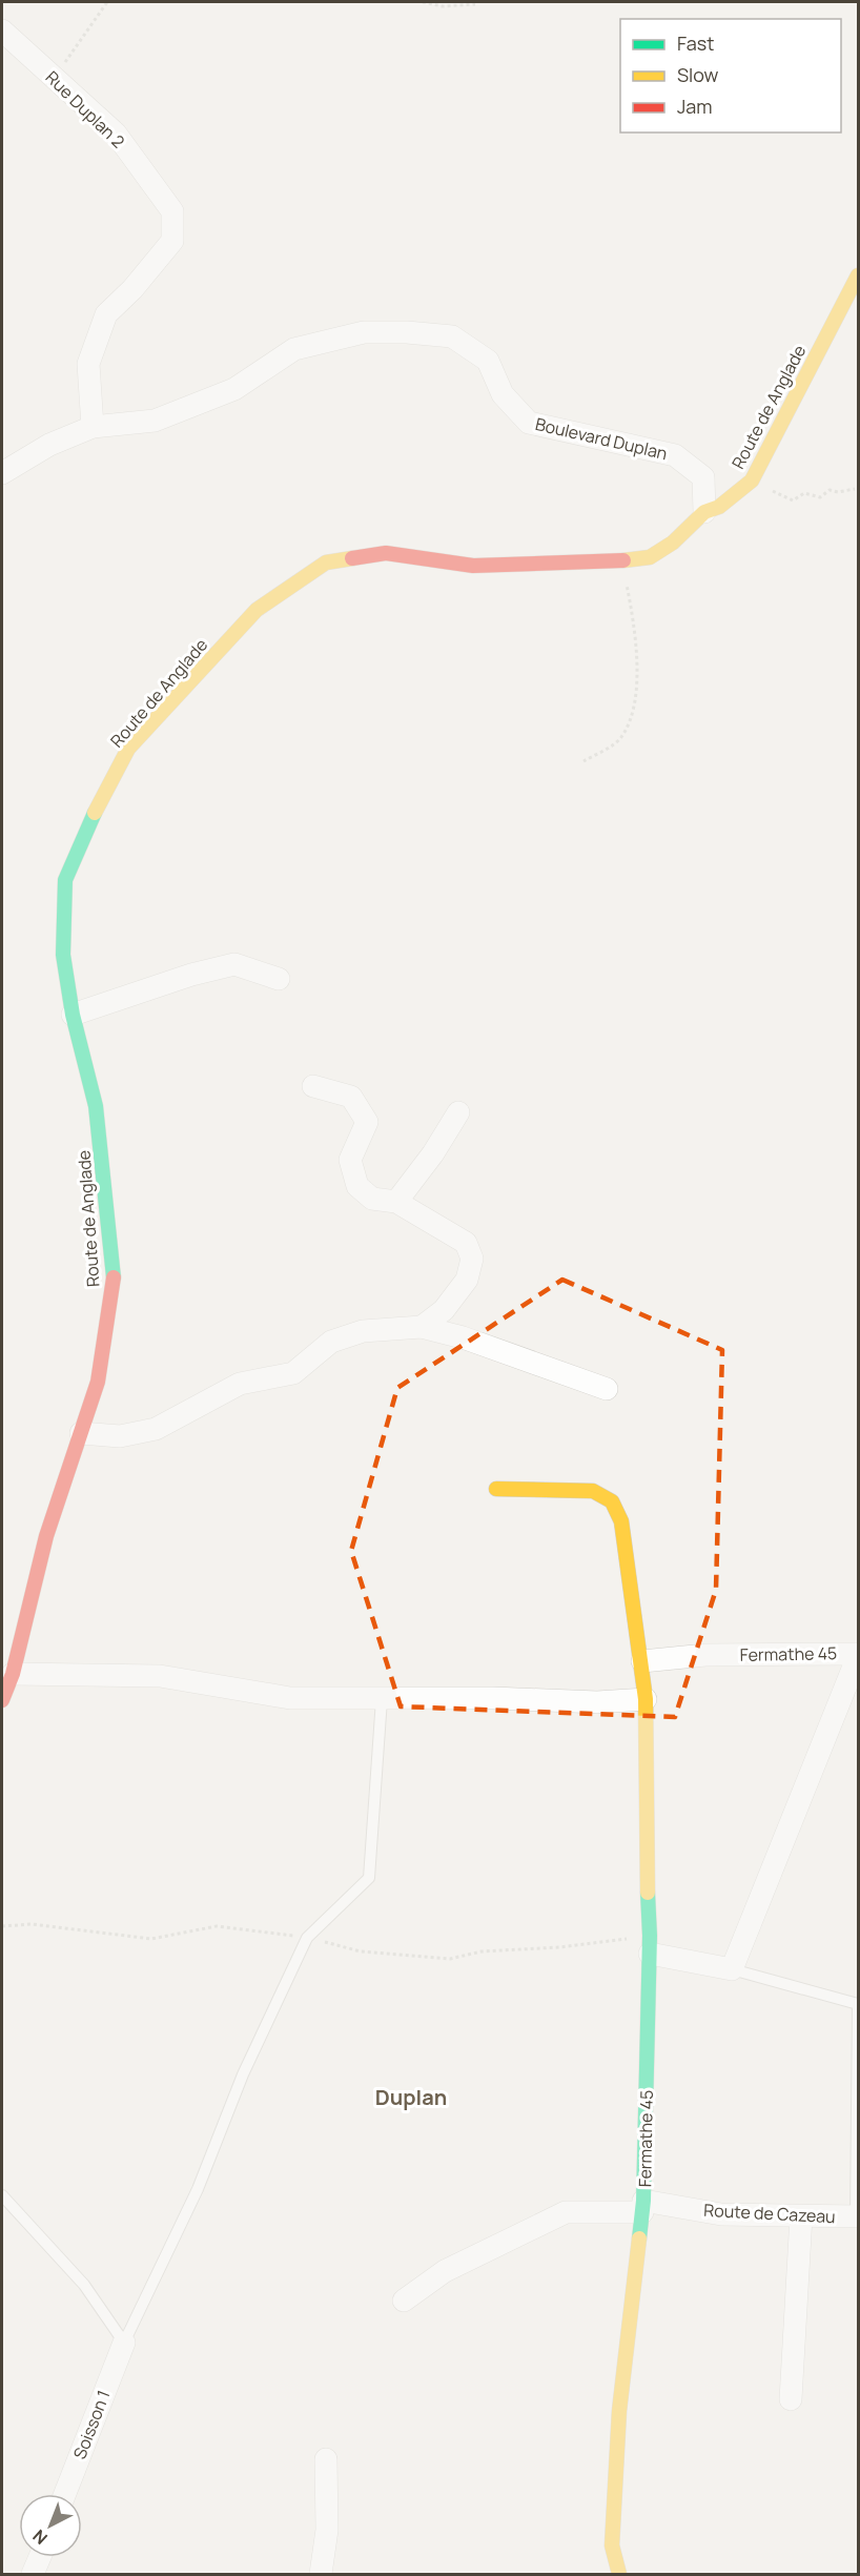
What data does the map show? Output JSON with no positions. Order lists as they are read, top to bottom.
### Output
{
  "streets": {
    "street": [
      "Rue Duplan 2",
      "Route de Anglade",
      "Boulevard Duplan",
      "Fermathe 45",
      "Route de Cazeau",
      "Soisson 1"
    ]
  },
  "crossings": [
    ["Rue Duplan 2", "Boulevard Duplan"],
    ["Route de Anglade", "Boulevard Duplan"],
    ["Fermathe 45", "Route de Cazeau"]
  ],
  "districts": ["Duplan"],
  "legend": ["Fast", "Slow", "Jam"],
  "north": "bottom left"
}
